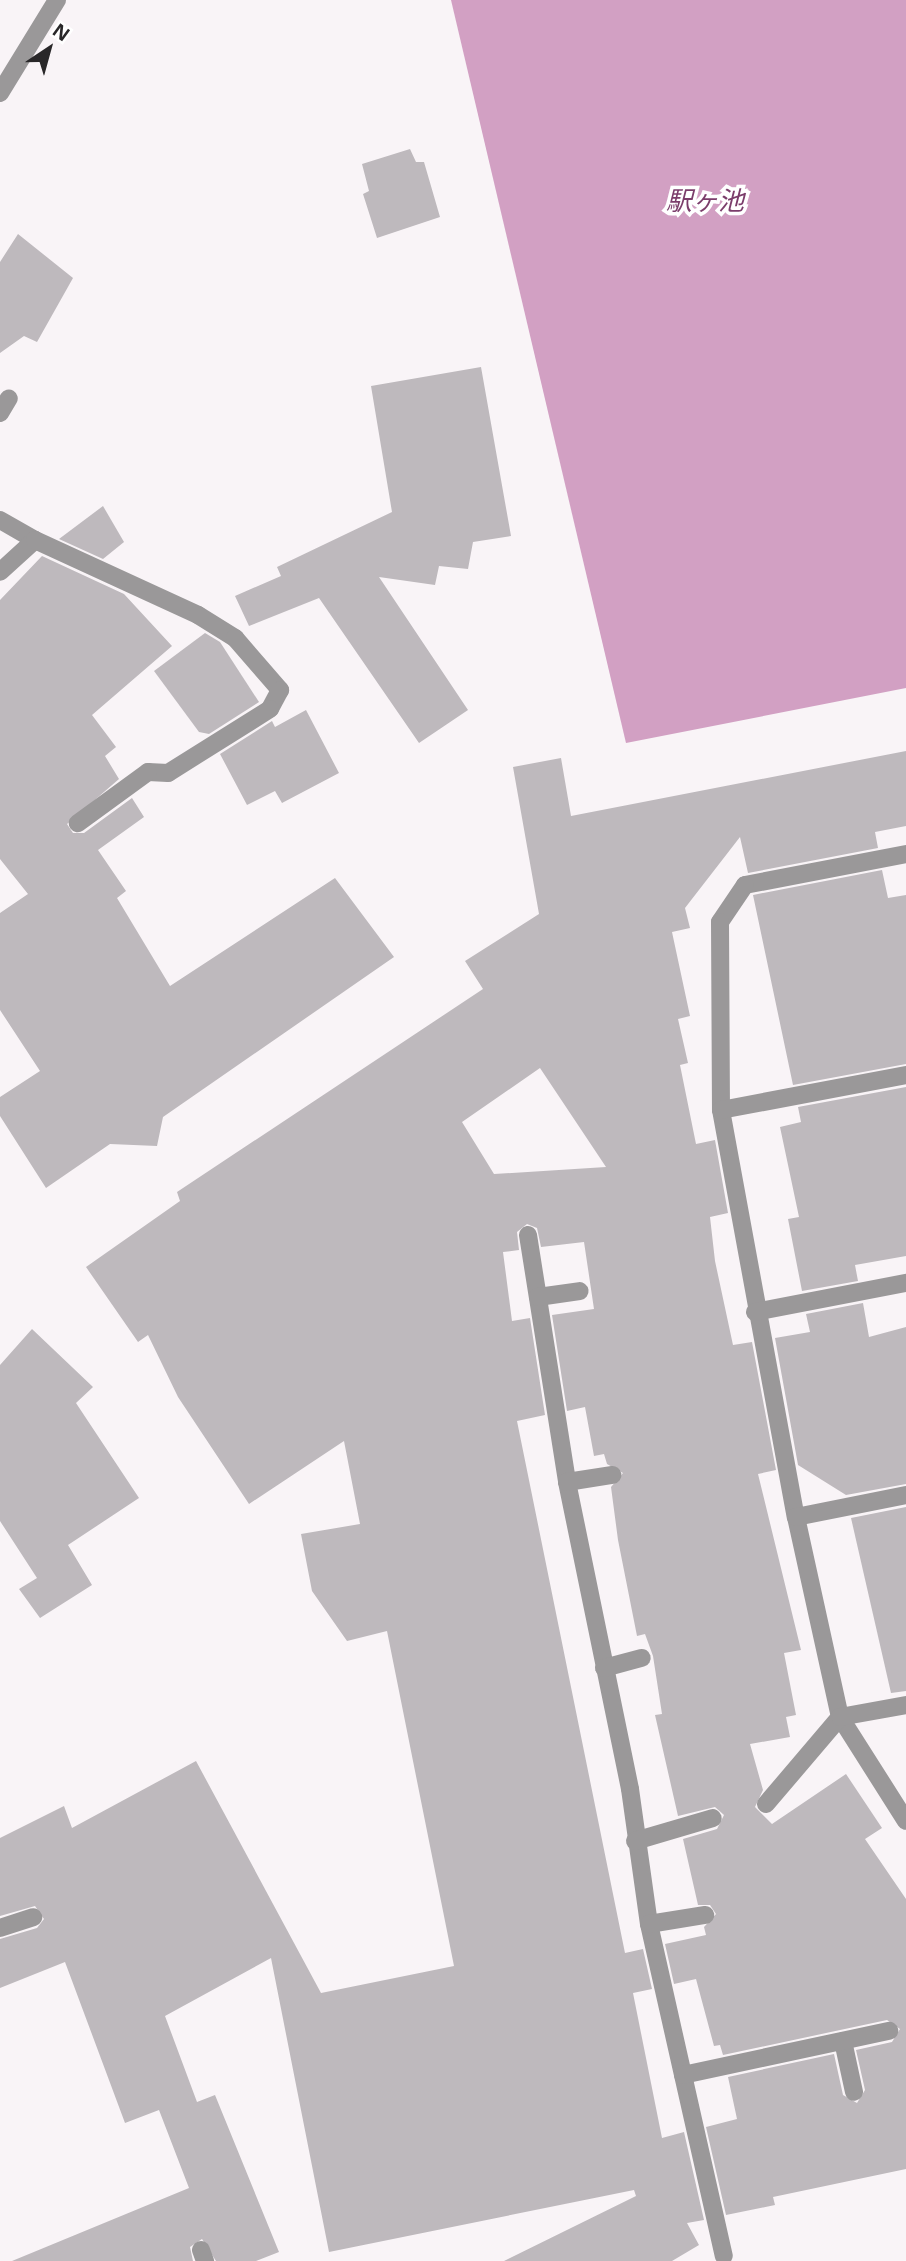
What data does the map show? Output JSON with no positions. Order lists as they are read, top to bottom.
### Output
{
  "water": ["駅ヶ池"],
  "north": "top right"
}
